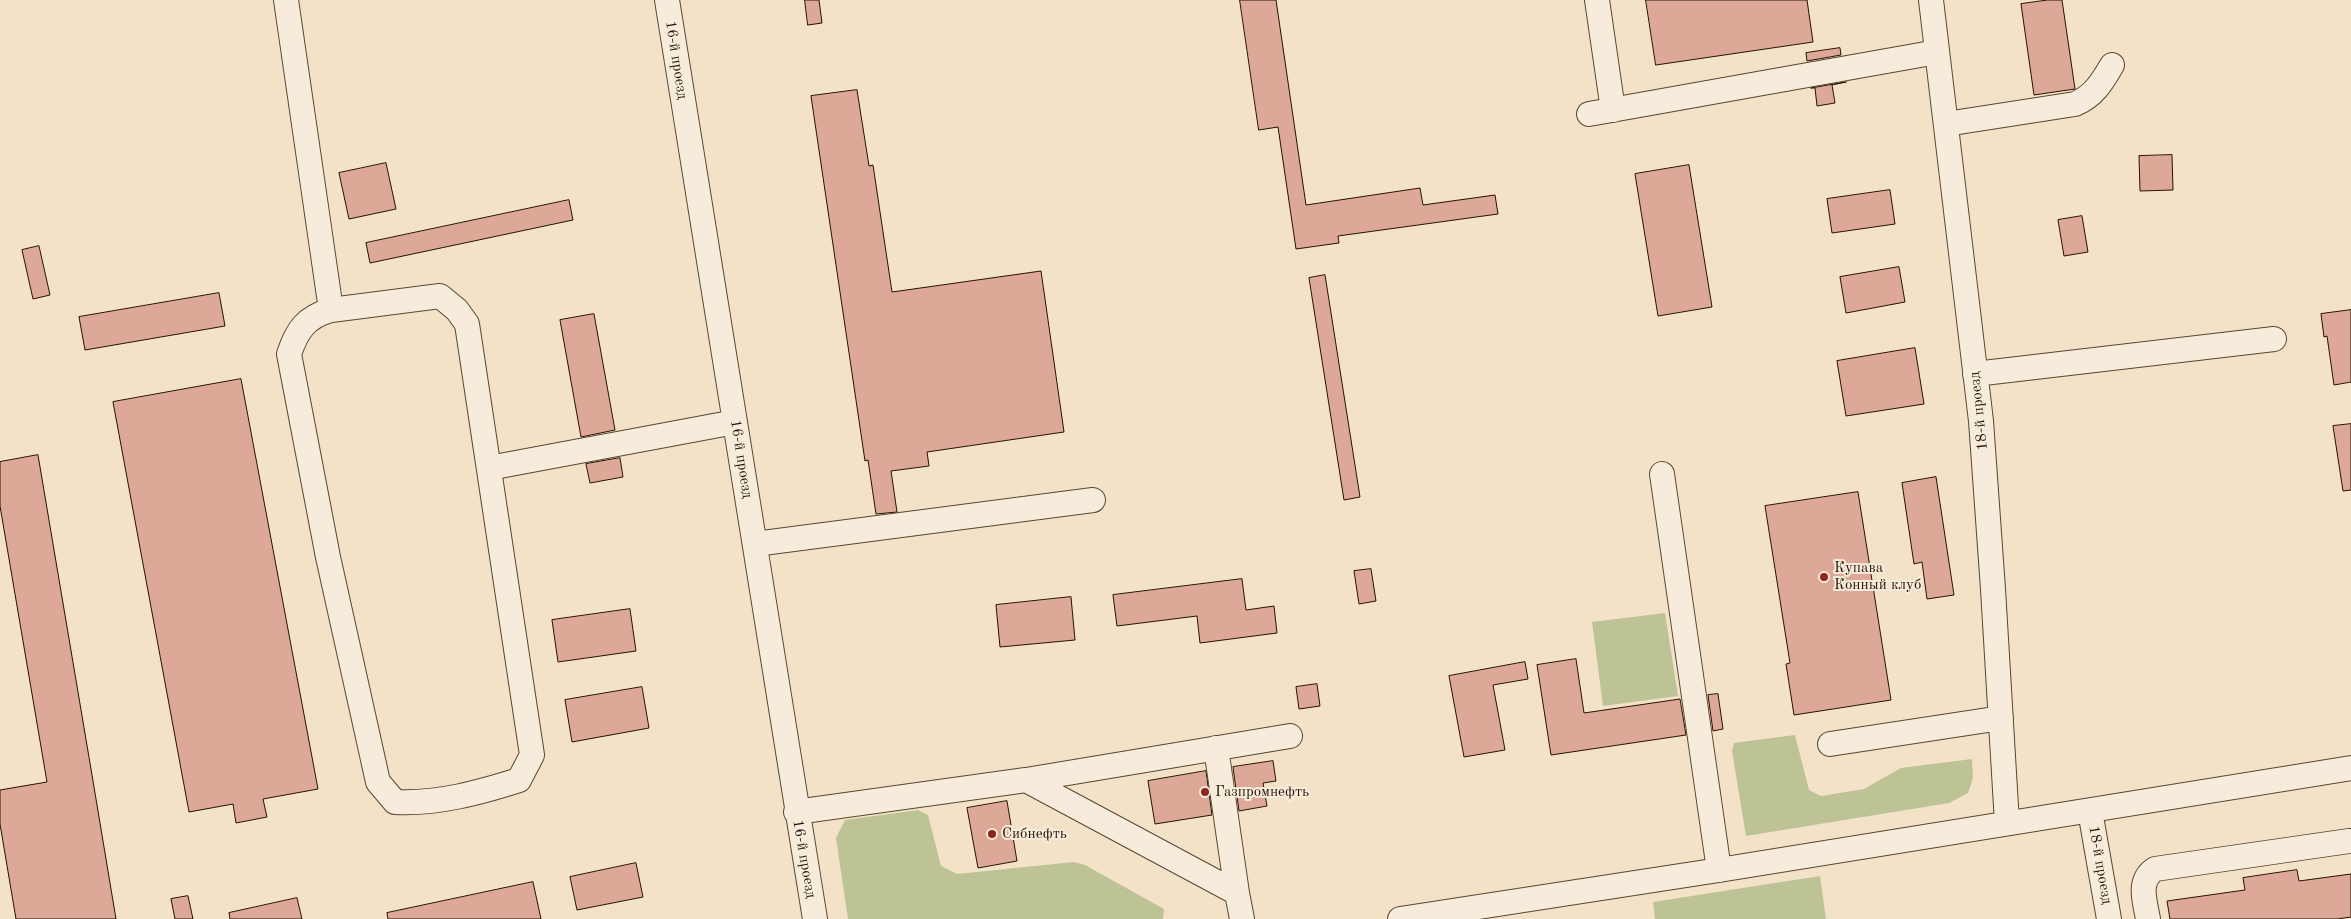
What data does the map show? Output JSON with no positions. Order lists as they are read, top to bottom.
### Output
{
  "streets": {
    "street": ["16-й проезд", "18-й проезд"]
  },
  "places": ["Купава Конный клуб", "Газпромнефть", "Сибнефть"]
}
